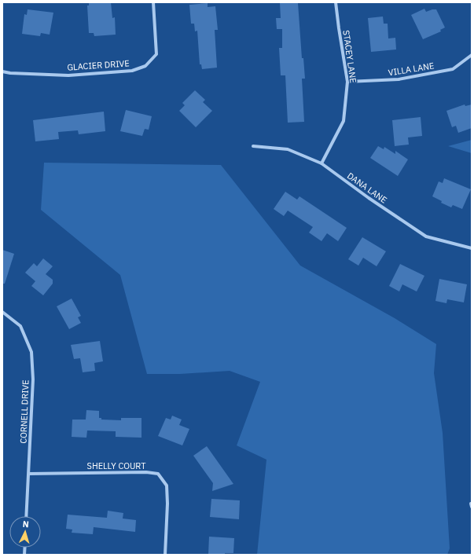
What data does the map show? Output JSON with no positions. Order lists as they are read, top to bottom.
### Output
{
  "streets": {
    "street": [
      "STACEY LANE",
      "GLACIER DRIVE",
      "VILLA LANE",
      "DANA LANE",
      "CORNELL DRIVE",
      "SHELLY COURT"
    ]
  },
  "crossings": [
    ["STACEY LANE", "VILLA LANE"],
    ["STACEY LANE", "DANA LANE"],
    ["CORNELL DRIVE", "SHELLY COURT"]
  ],
  "north": "top"
}
